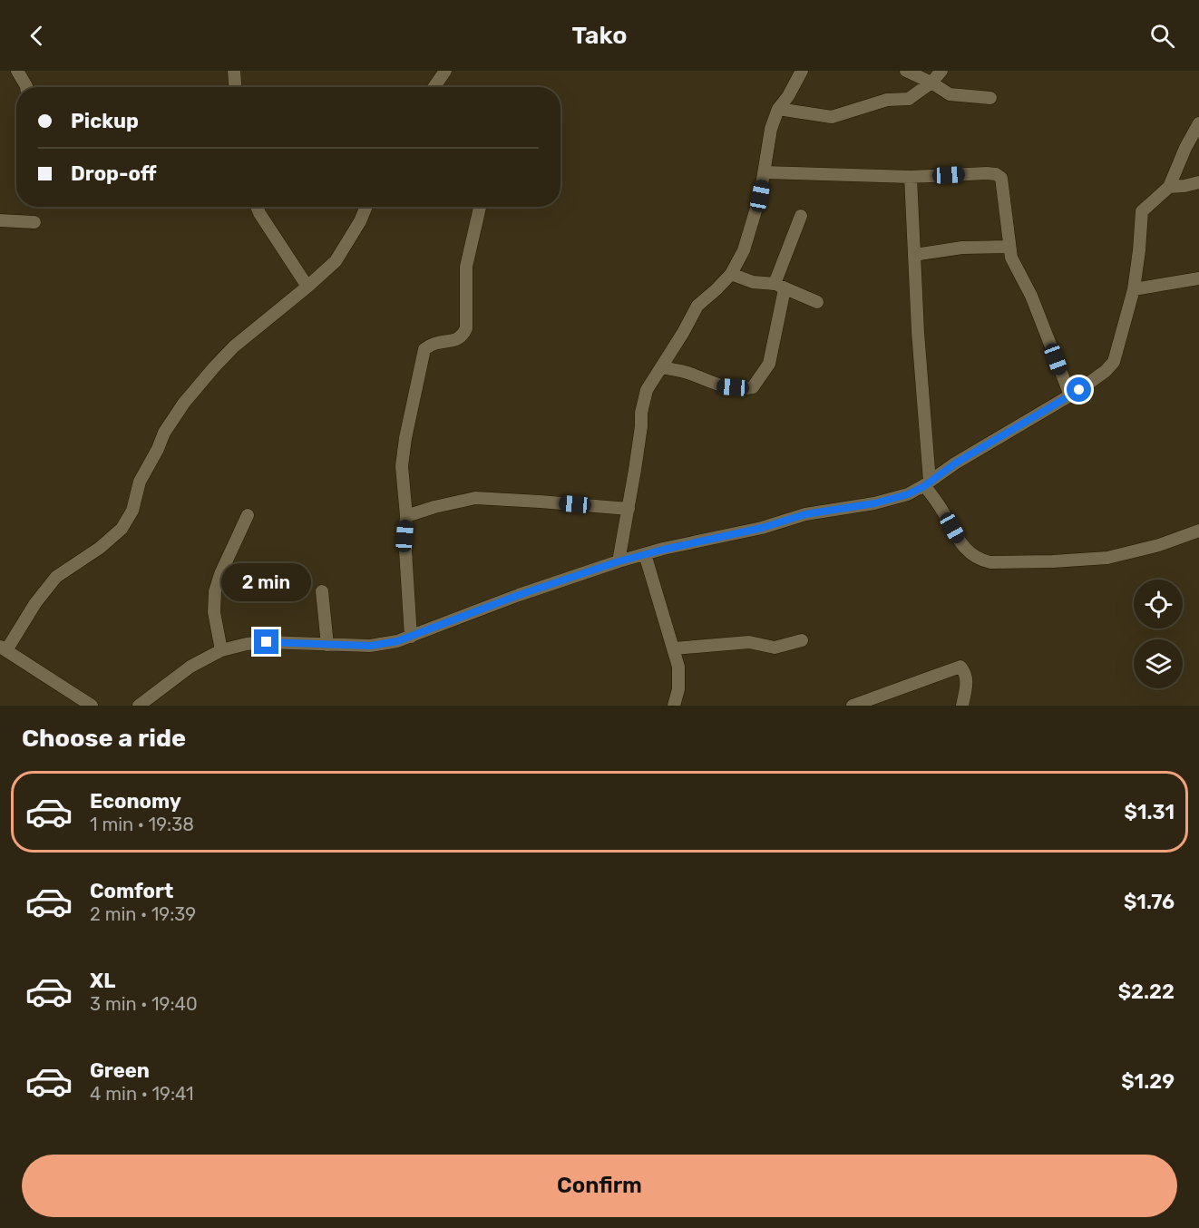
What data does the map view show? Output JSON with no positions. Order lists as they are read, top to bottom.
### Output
{
  "page": {
    "header": "Tako",
    "banner": ["Pickup", "Drop-off"],
    "bubble": "2 min",
    "heading": "Choose a ride",
    "list": [
      {
        "name": "Economy",
        "note": "1 min · 19:38",
        "value": "$1.31"
      },
      {
        "name": "Comfort",
        "note": "2 min · 19:39",
        "value": "$1.76"
      },
      {
        "name": "XL",
        "note": "3 min · 19:40",
        "value": "$2.22"
      },
      {
        "name": "Green",
        "note": "4 min · 19:41",
        "value": "$1.29"
      }
    ],
    "buttons": "Confirm"
  }
}
